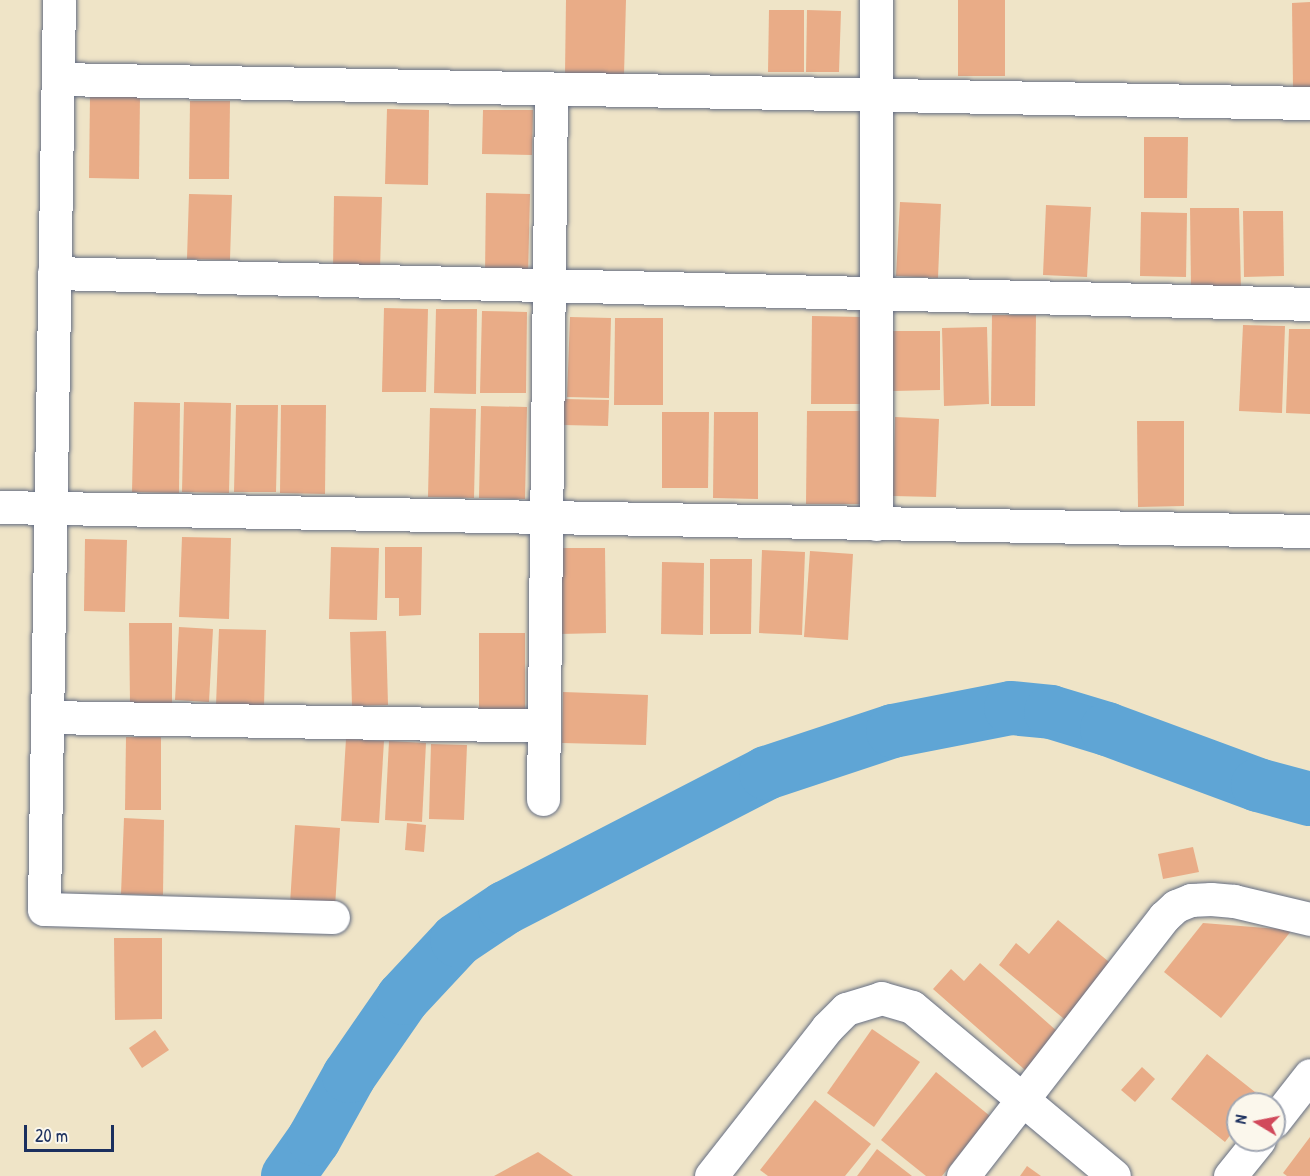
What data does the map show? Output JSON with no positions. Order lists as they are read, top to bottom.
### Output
{
  "scale_bar": "20 m",
  "north": "left"
}
